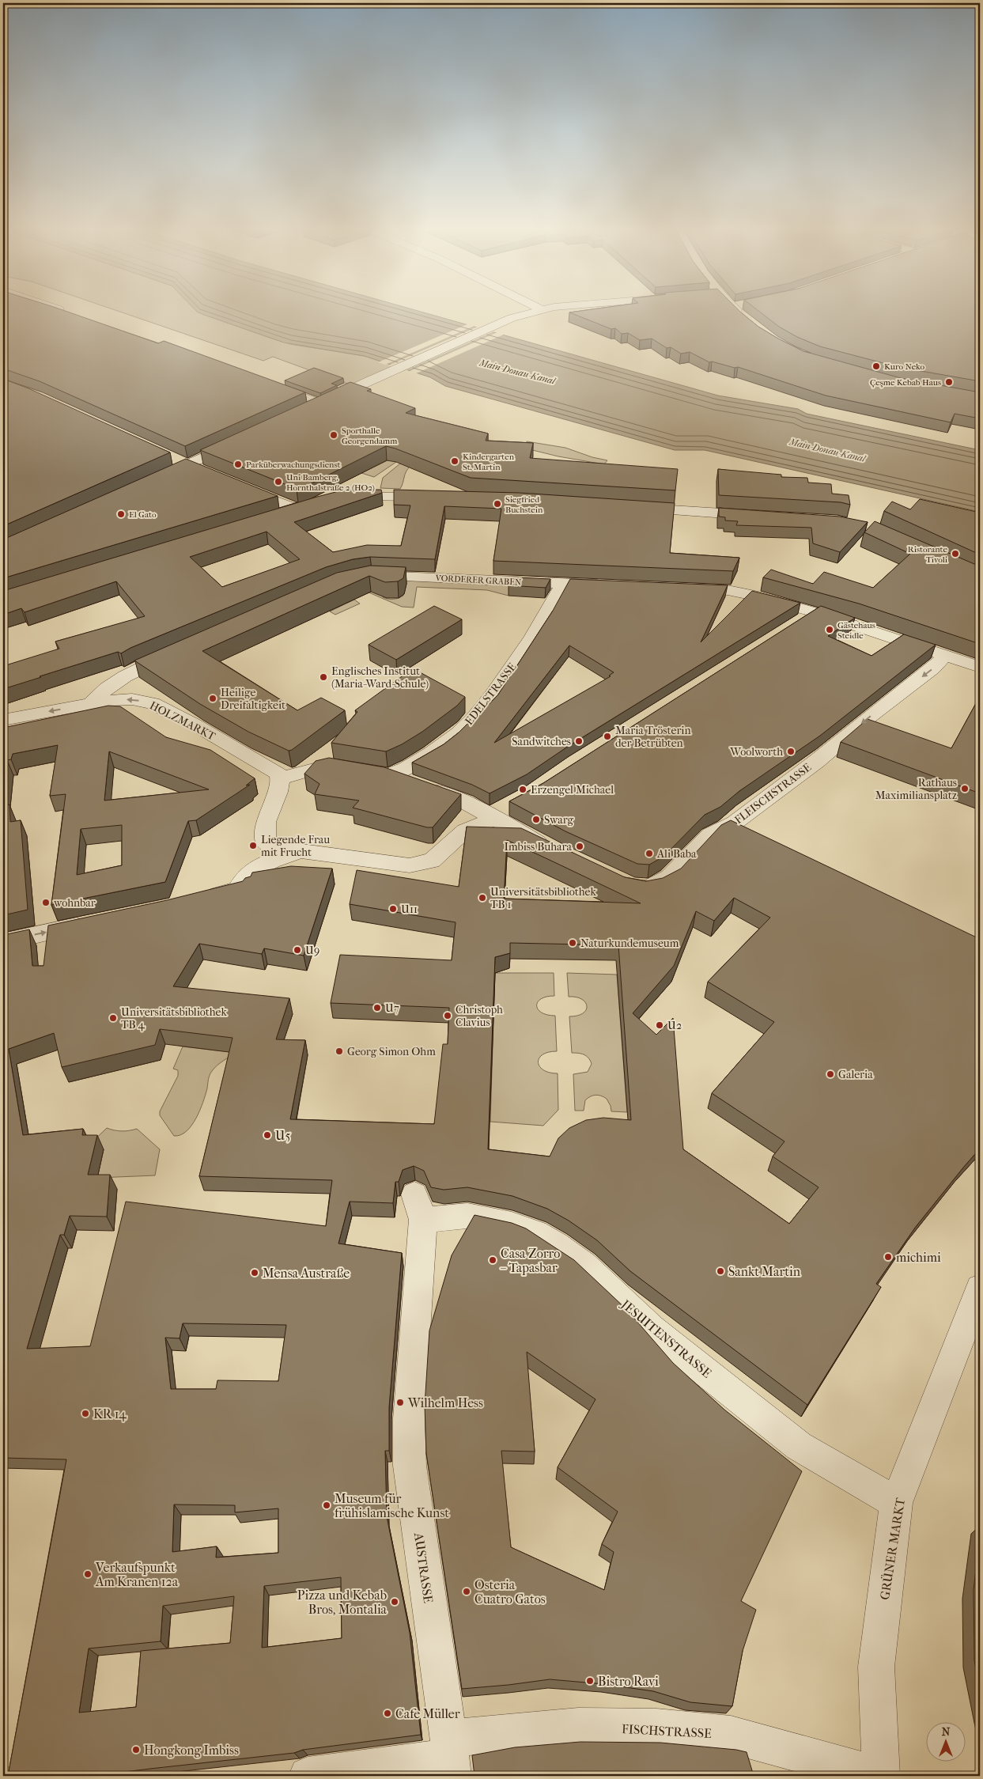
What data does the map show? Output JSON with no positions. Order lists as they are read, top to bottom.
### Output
{
  "streets": {
    "street": [
      "VORDERER GRABEN",
      "EDELSTRASSE",
      "HOLZMARKT",
      "FLEISCHSTRASSE",
      "JESUITENSTRASSE",
      "GRÜNER MARKT",
      "AUSTRASSE",
      "FISCHSTRASSE"
    ]
  },
  "crossings": [
    ["VORDERER GRABEN", "EDELSTRASSE"],
    ["JESUITENSTRASSE", "GRÜNER MARKT"],
    ["JESUITENSTRASSE", "AUSTRASSE"],
    ["GRÜNER MARKT", "FISCHSTRASSE"],
    ["AUSTRASSE", "FISCHSTRASSE"]
  ],
  "one_way": ["HOLZMARKT", "FLEISCHSTRASSE"],
  "water": ["Main-Donau-Kanal"],
  "places": [
    "Kuro Neko",
    "Çeşme Kebab Haus",
    "Sporthalle Georgendamm",
    "Kindergarten St. Martin",
    "Parküberwachungsdienst",
    "Uni Bamberg, Hornthalstraße 2 (HO2)",
    "Siegfried Buchstein",
    "El Gato",
    "Ristorante Tivoli",
    "Gästehaus Steidle",
    "Englisches Institut (Maria-Ward-Schule)",
    "Heilige Dreifaltigkeit",
    "Maria Trösterin der Betrübten",
    "Sandwitches",
    "Woolworth",
    "Rathaus Maximiliansplatz",
    "Erzengel Michael",
    "Swarg",
    "Liegende Frau mit Frucht",
    "Imbiss Buhara",
    "Ali Baba",
    "Universitätsbibliothek TB 1",
    "wohnbar",
    "U11",
    "Naturkundemuseum",
    "U9",
    "U7",
    "Christoph Clavius",
    "Universitätsbibliothek TB 4",
    "U2",
    "Georg Simon Ohm",
    "Galeria",
    "U5",
    "michimi",
    "Casa Zorro – Tapasbar",
    "Sankt Martin",
    "Mensa Austraße",
    "Wilhelm Hess",
    "KR 14",
    "Museum für frühislamische Kunst",
    "Verkaufspunkt Am Kranen 12a",
    "Osteria Cuatro Gatos",
    "Pizza und Kebab Bros, Montalia",
    "Bistro Ravi",
    "Cafe Müller",
    "Hongkong Imbiss"
  ],
  "north": "top"
}
